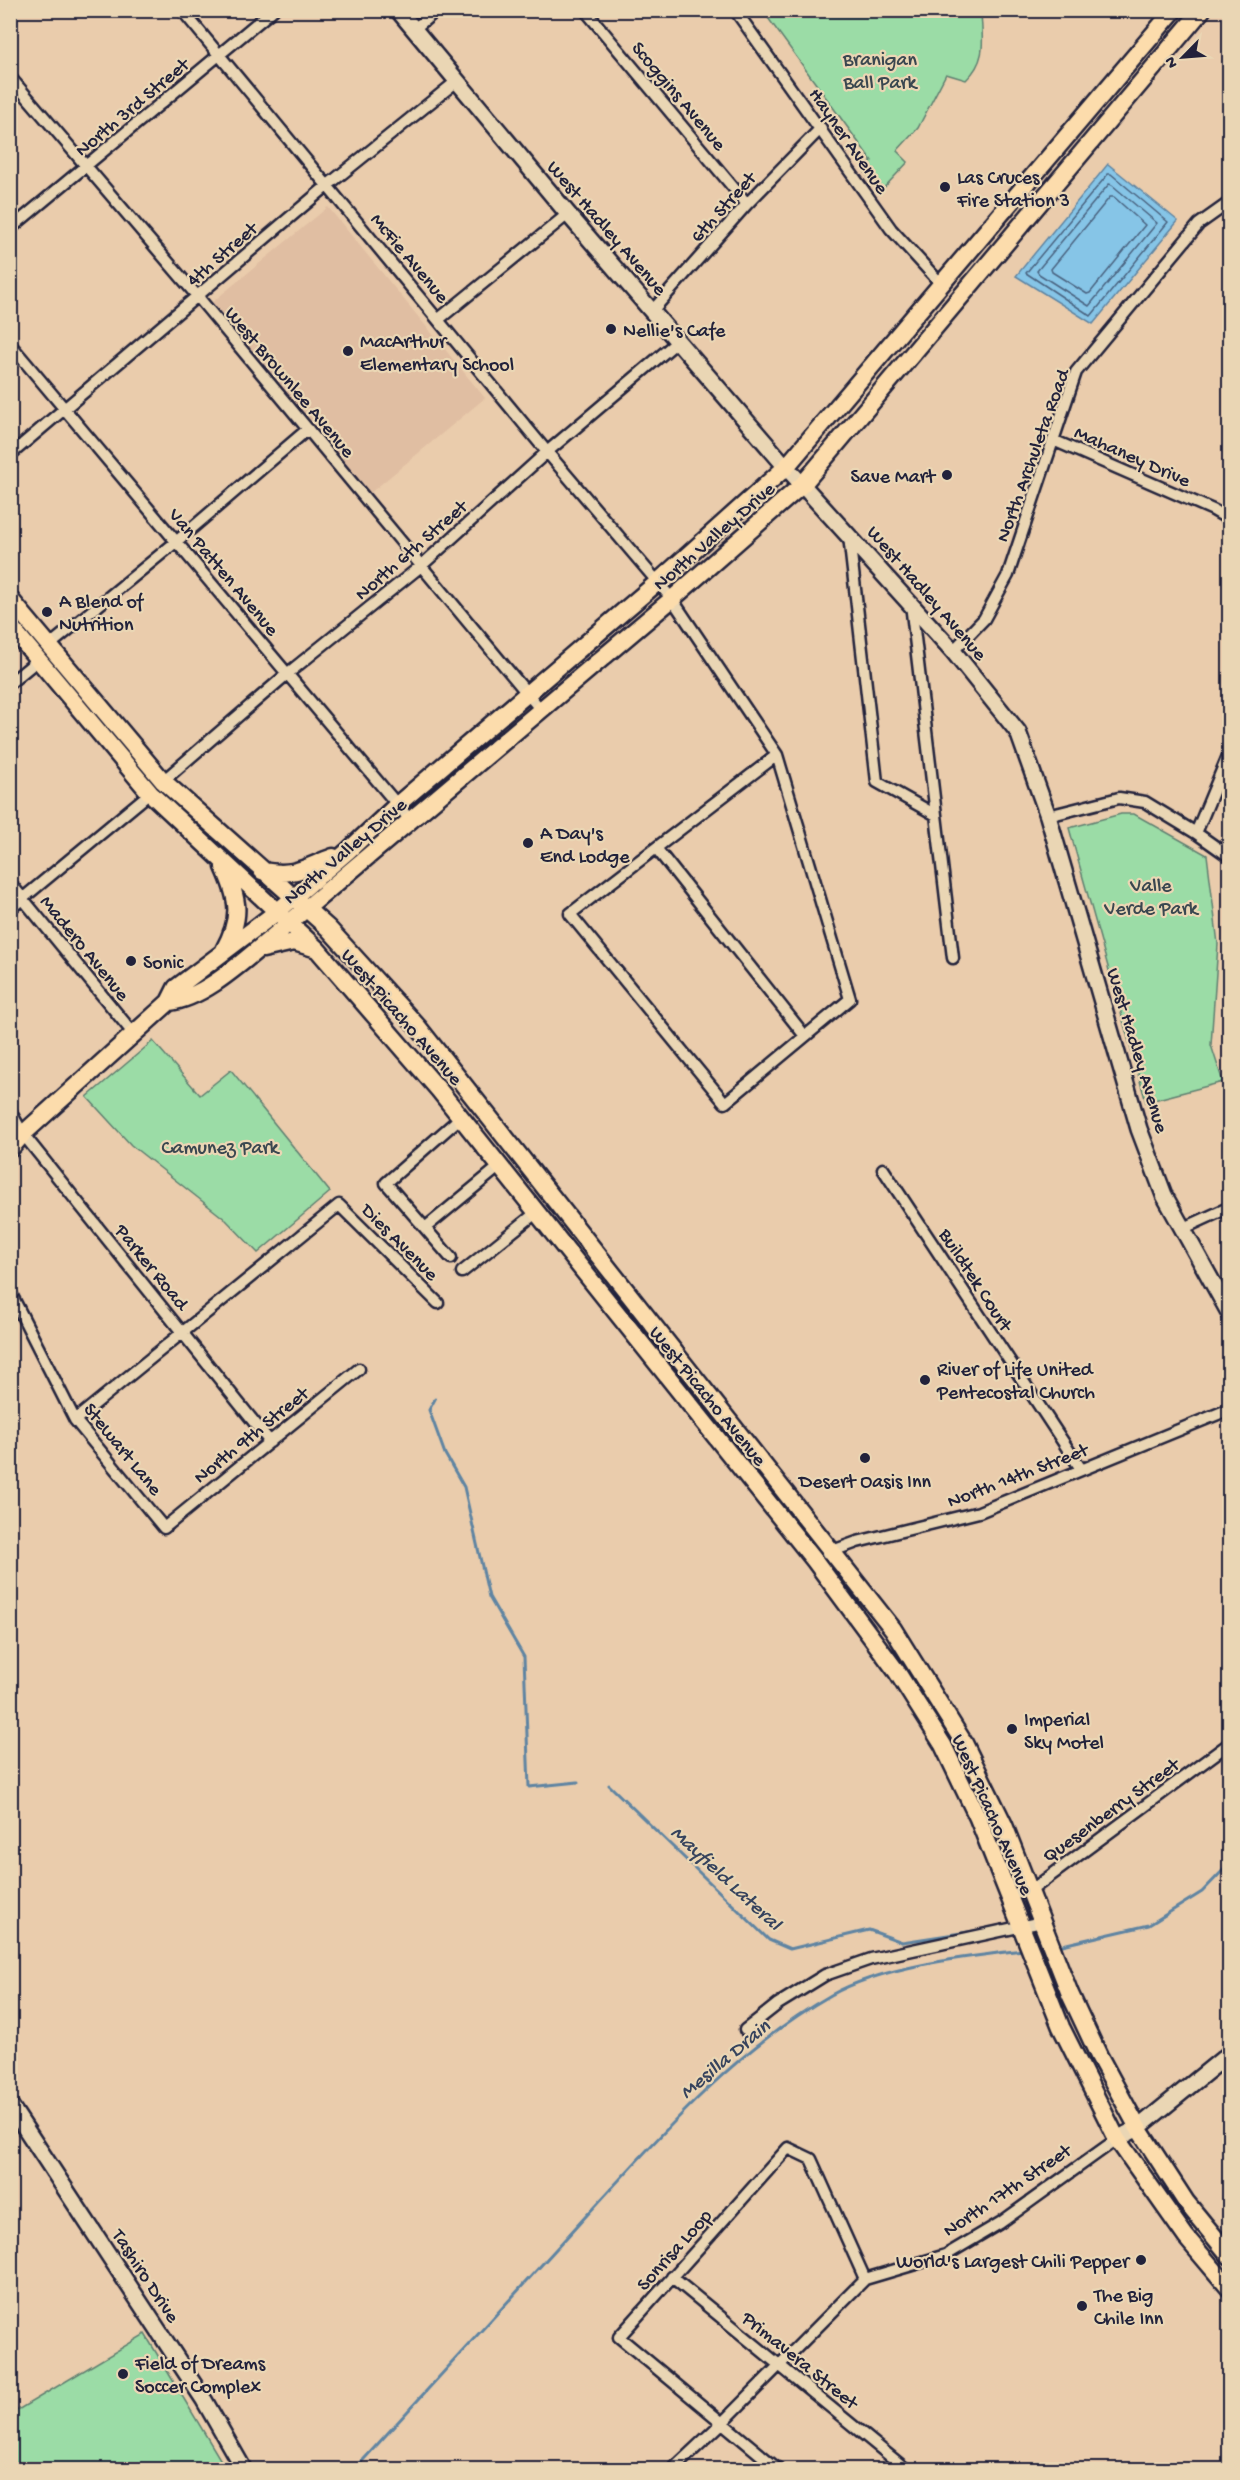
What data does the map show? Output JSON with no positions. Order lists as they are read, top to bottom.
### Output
{
  "streets": {
    "main road": ["North Valley Drive", "West Picacho Avenue"],
    "street": [
      "Scoggins Avenue",
      "North 3rd Street",
      "Hayner Avenue",
      "6th Street",
      "West Hadley Avenue",
      "4th Street",
      "McFie Avenue",
      "West Brownlee Avenue",
      "North Archuleta Road",
      "Mahaney Drive",
      "North 6th Street",
      "Van Patten Avenue",
      "Madero Avenue",
      "Dies Avenue",
      "Parker Road",
      "Buildtek Court",
      "North 9th Street",
      "Stewart Lane",
      "North 14th Street",
      "Quesenberry Street",
      "North 17th Street",
      "Sonrisa Loop",
      "Tashiro Drive",
      "Primavera Street"
    ]
  },
  "crossings": [
    ["Scoggins Avenue", "6th Street"],
    ["North 3rd Street", "McFie Avenue"],
    ["North 3rd Street", "West Brownlee Avenue"],
    ["Hayner Avenue", "6th Street"],
    ["Hayner Avenue", "North Valley Drive"],
    ["6th Street", "West Hadley Avenue"],
    ["West Hadley Avenue", "4th Street"],
    ["West Hadley Avenue", "North Archuleta Road"],
    ["West Hadley Avenue", "North Valley Drive"],
    ["West Hadley Avenue", "North 6th Street"],
    ["4th Street", "McFie Avenue"],
    ["4th Street", "West Brownlee Avenue"],
    ["4th Street", "Van Patten Avenue"],
    ["McFie Avenue", "North Valley Drive"],
    ["McFie Avenue", "North 6th Street"],
    ["West Brownlee Avenue", "North Valley Drive"],
    ["West Brownlee Avenue", "North 6th Street"],
    ["North Archuleta Road", "Mahaney Drive"],
    ["North Valley Drive", "Van Patten Avenue"],
    ["North Valley Drive", "Madero Avenue"],
    ["North Valley Drive", "West Picacho Avenue"],
    ["North Valley Drive", "Parker Road"],
    ["North 6th Street", "Van Patten Avenue"],
    ["North 6th Street", "West Picacho Avenue"],
    ["West Picacho Avenue", "North 14th Street"],
    ["West Picacho Avenue", "Quesenberry Street"],
    ["West Picacho Avenue", "North 17th Street"],
    ["Dies Avenue", "Parker Road"],
    ["Parker Road", "North 9th Street"],
    ["Buildtek Court", "North 14th Street"],
    ["North 9th Street", "Stewart Lane"],
    ["North 17th Street", "Sonrisa Loop"],
    ["North 17th Street", "Primavera Street"],
    ["Sonrisa Loop", "Primavera Street"]
  ],
  "water": ["Mayfield Lateral", "Mesilla Drain"],
  "parks": ["Branigan Ball Park", "Valle Verde Park", "Camunez Park"],
  "places": [
    "Las Cruces Fire Station 3",
    "Nellie's Cafe",
    "MacArthur Elementary School",
    "Save Mart",
    "A Blend of Nutrition",
    "A Day's End Lodge",
    "Sonic",
    "River of Life United Pentecostal Church",
    "Desert Oasis Inn",
    "Imperial Sky Motel",
    "World's Largest Chili Pepper",
    "The Big Chile Inn",
    "Field of Dreams Soccer Complex"
  ],
  "north": "bottom left"
}
